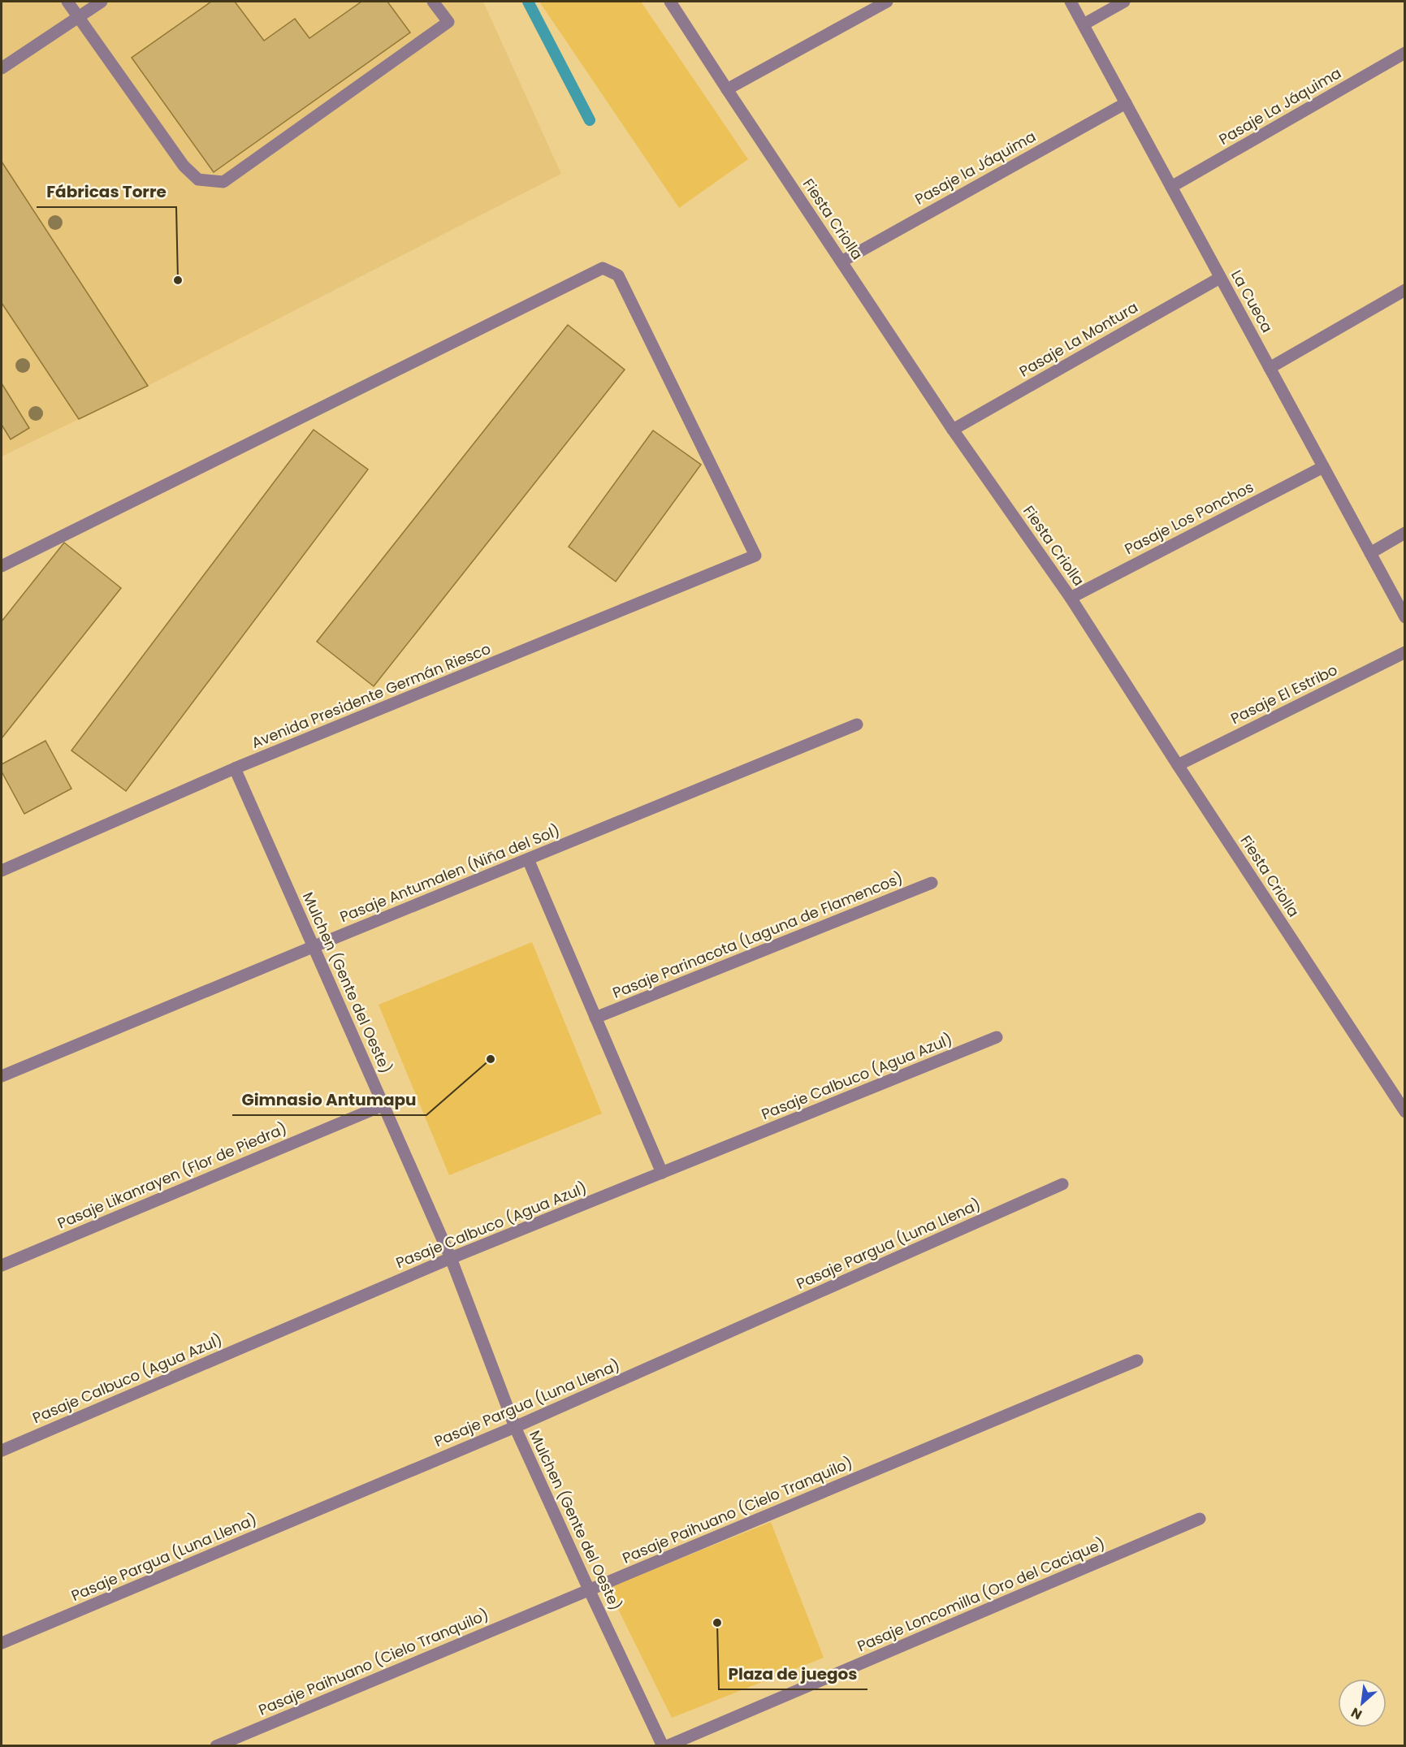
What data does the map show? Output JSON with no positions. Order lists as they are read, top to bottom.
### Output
{
  "streets": {
    "street": [
      "Pasaje La Jáquima",
      "Pasaje la Jáquima",
      "Fiesta Criolla",
      "La Cueca",
      "Pasaje La Montura",
      "Pasaje Los Ponchos",
      "Pasaje El Estribo",
      "Avenida Presidente Germán Riesco",
      "Pasaje Antumalen (Niña del Sol)",
      "Pasaje Parinacota (Laguna de Flamencos)",
      "Mulchen (Gente del Oeste)",
      "Pasaje Calbuco (Agua Azul)",
      "Pasaje Likanrayen (Flor de Piedra)",
      "Pasaje Pargua (Luna Llena)",
      "Pasaje Paihuano (Cielo Tranquilo)",
      "Pasaje Loncomilla (Oro del Cacique)"
    ]
  },
  "crossings": [
    ["Pasaje La Jáquima", "La Cueca"],
    ["Pasaje la Jáquima", "Fiesta Criolla"],
    ["Pasaje la Jáquima", "La Cueca"],
    ["Fiesta Criolla", "Pasaje La Montura"],
    ["Fiesta Criolla", "Pasaje Los Ponchos"],
    ["Fiesta Criolla", "Pasaje El Estribo"],
    ["La Cueca", "Pasaje La Montura"],
    ["La Cueca", "Pasaje Los Ponchos"],
    ["Avenida Presidente Germán Riesco", "Mulchen (Gente del Oeste)"],
    ["Pasaje Antumalen (Niña del Sol)", "Mulchen (Gente del Oeste)"],
    ["Mulchen (Gente del Oeste)", "Pasaje Calbuco (Agua Azul)"],
    ["Mulchen (Gente del Oeste)", "Pasaje Likanrayen (Flor de Piedra)"],
    ["Mulchen (Gente del Oeste)", "Pasaje Pargua (Luna Llena)"],
    ["Mulchen (Gente del Oeste)", "Pasaje Paihuano (Cielo Tranquilo)"]
  ],
  "places": ["Fábricas Torre", "Gimnasio Antumapu", "Plaza de juegos"],
  "north": "bottom left"
}
